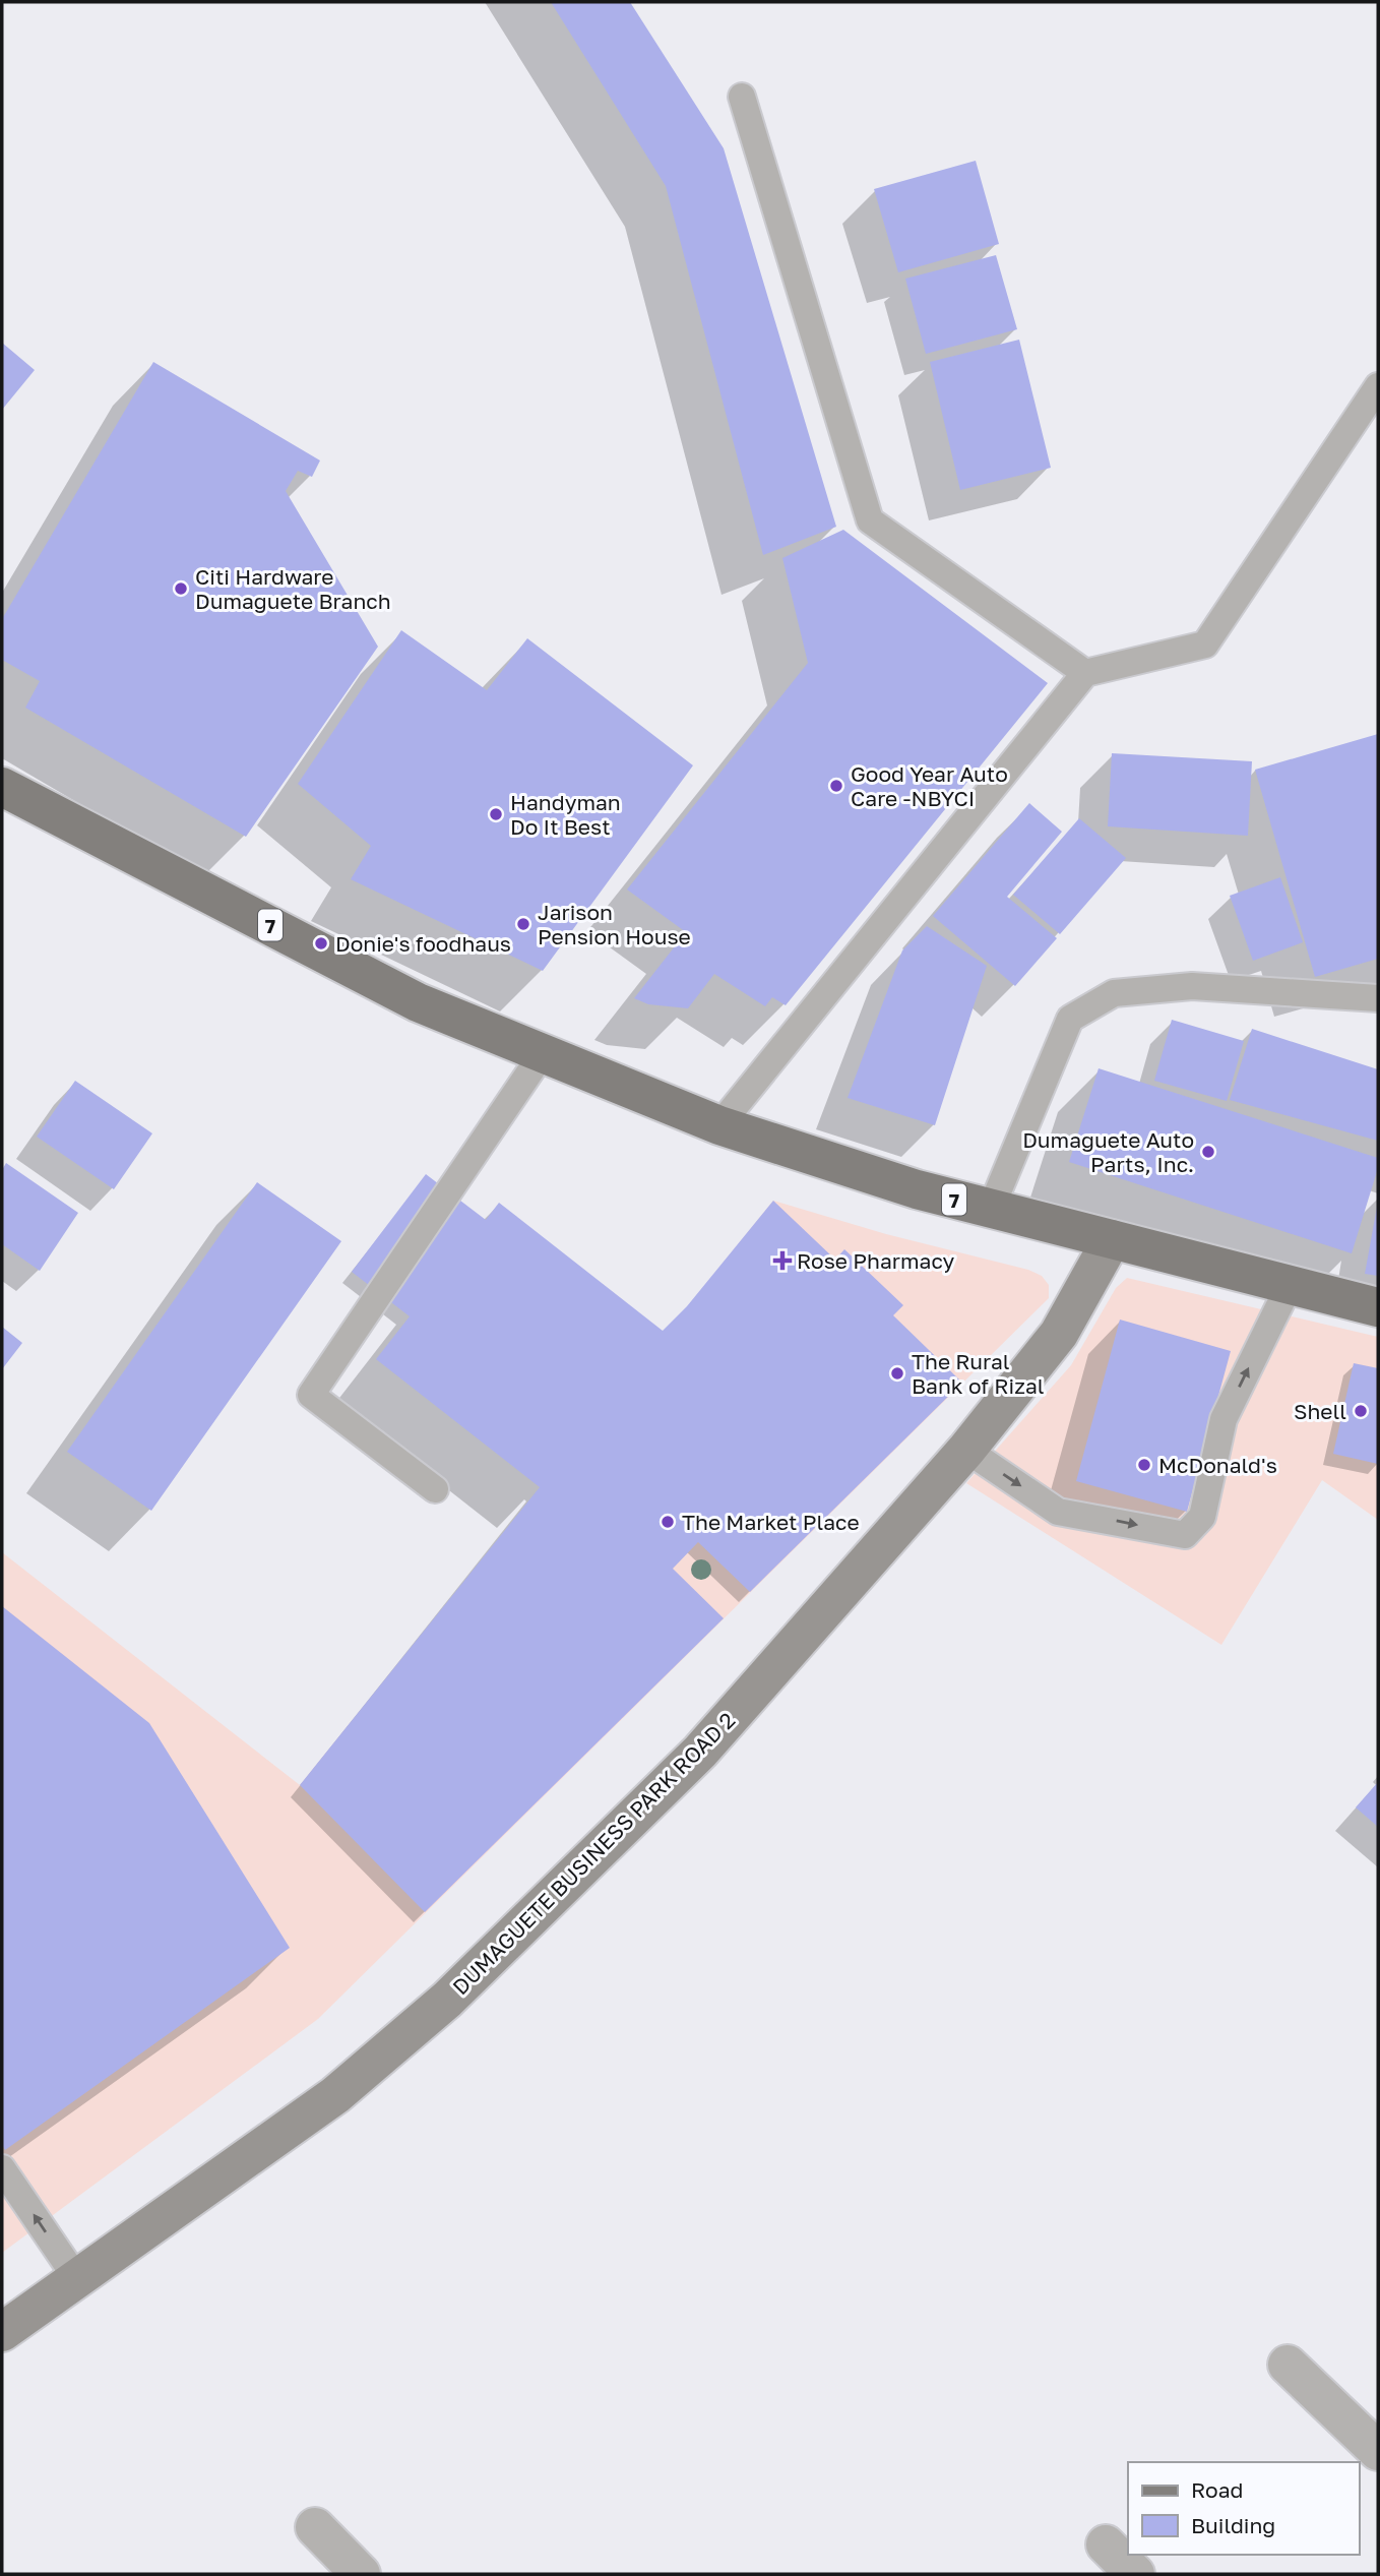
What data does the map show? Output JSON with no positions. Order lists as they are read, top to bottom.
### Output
{
  "streets": {
    "main road": ["7"],
    "street": ["DUMAGUETE BUSINESS PARK ROAD 2"]
  },
  "crossings": [
    ["7", "DUMAGUETE BUSINESS PARK ROAD 2"]
  ],
  "places": {
    "other": [
      "Citi Hardware Dumaguete Branch",
      "Good Year Auto Care -NBYCI",
      "Handyman Do It Best",
      "Jarison Pension House",
      "Donie's foodhaus",
      "Dumaguete Auto Parts, Inc.",
      "The Rural Bank of Rizal",
      "Shell",
      "McDonald's",
      "The Market Place"
    ],
    "health": ["Rose Pharmacy"]
  },
  "legend": ["Road", "Building"]
}
